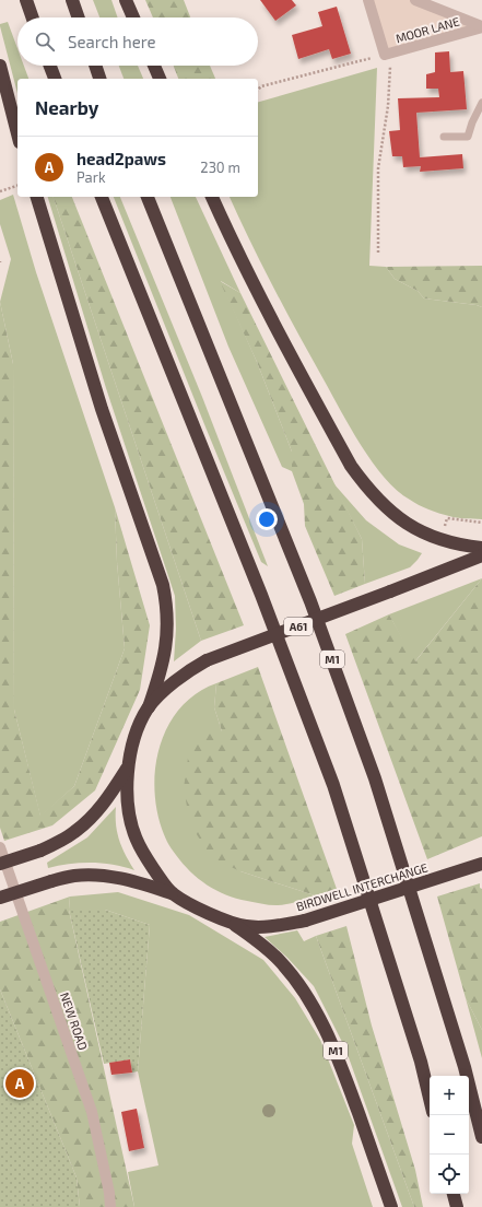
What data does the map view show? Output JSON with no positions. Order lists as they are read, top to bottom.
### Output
{
  "streets": {
    "highway": ["A61", "M1", "BIRDWELL INTERCHANGE"],
    "street": ["MOOR LANE", "NEW ROAD"]
  },
  "crossings": [
    ["A61", "BIRDWELL INTERCHANGE"],
    ["M1", "BIRDWELL INTERCHANGE"]
  ],
  "page": {
    "search": "Search here",
    "heading": "Nearby",
    "list": [
      {
        "mark": "A",
        "name": "head2paws",
        "note": "Park",
        "value": "230 m"
      }
    ],
    "pins": "A",
    "map_buttons": ["+", "−"]
  }
}
